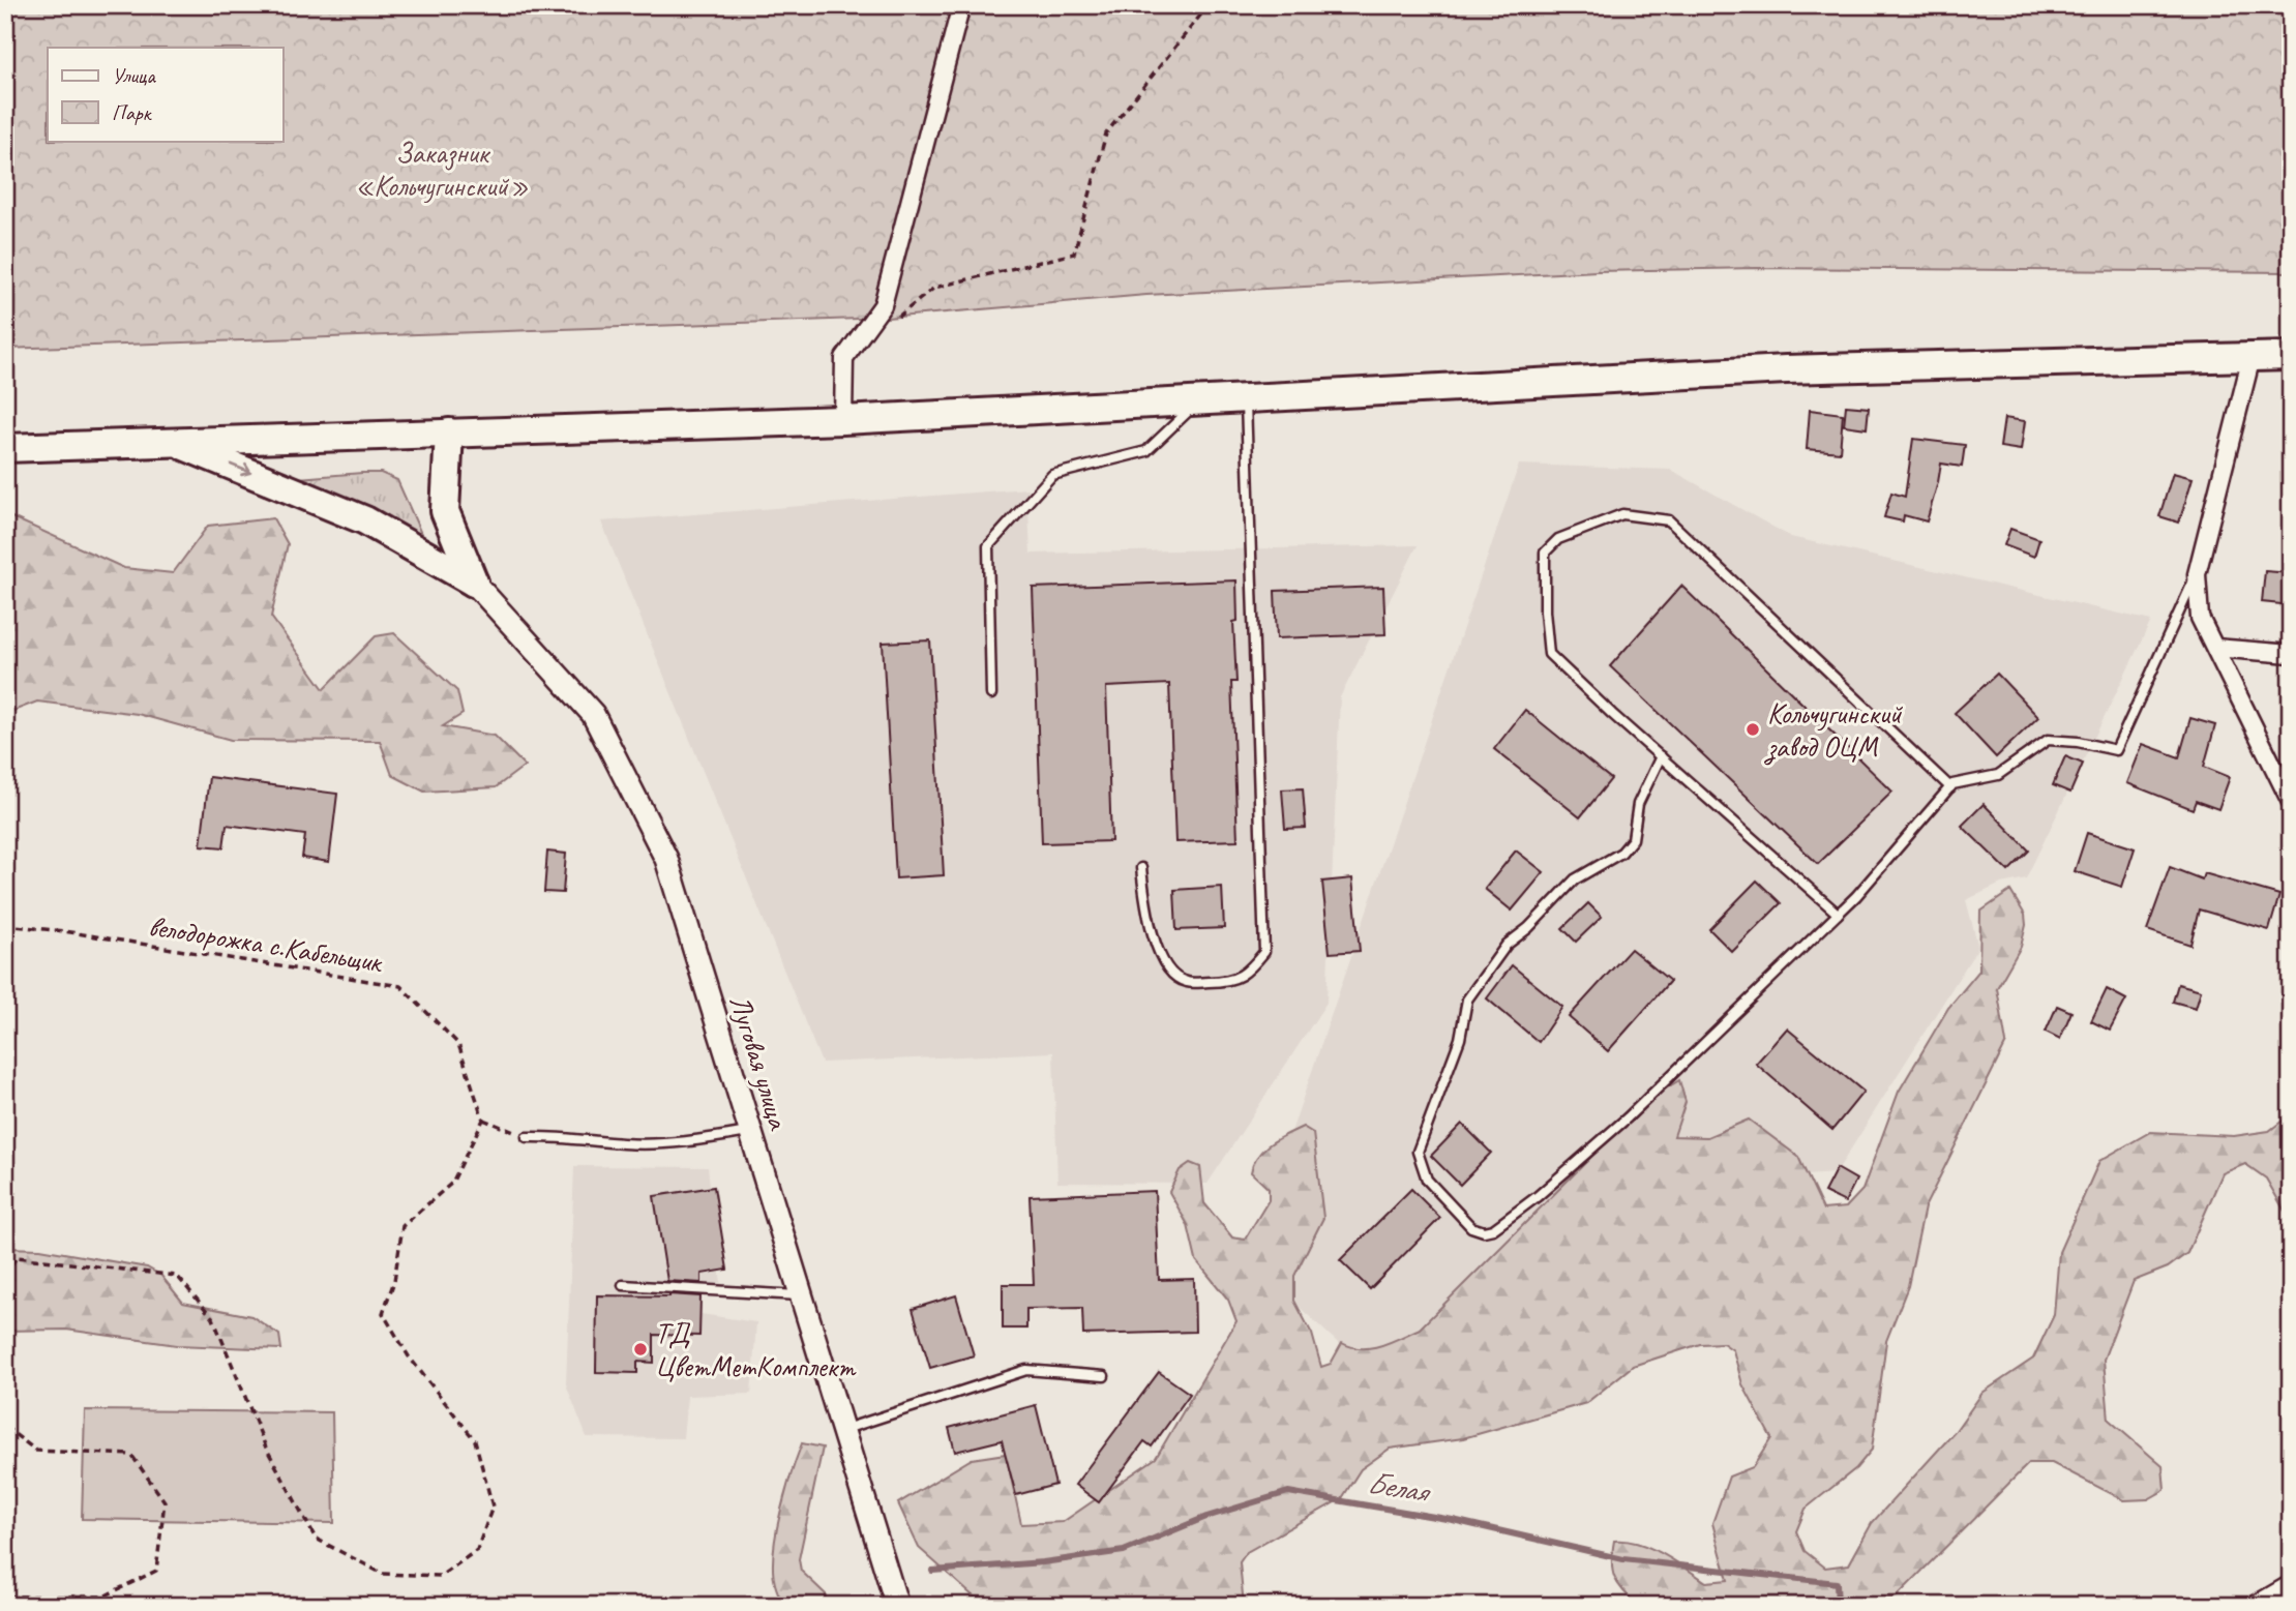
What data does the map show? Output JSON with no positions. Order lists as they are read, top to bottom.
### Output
{
  "streets": {
    "street": ["Луговая улица"],
    "path": ["велодорожка с.Кабельщик"]
  },
  "water": ["Белая"],
  "parks": ["Заказник «Кольчугинский»"],
  "places": ["Кольчугинский завод ОЦМ", "ТД ЦветМетКомплект"],
  "legend": ["Улица", "Парк"]
}
